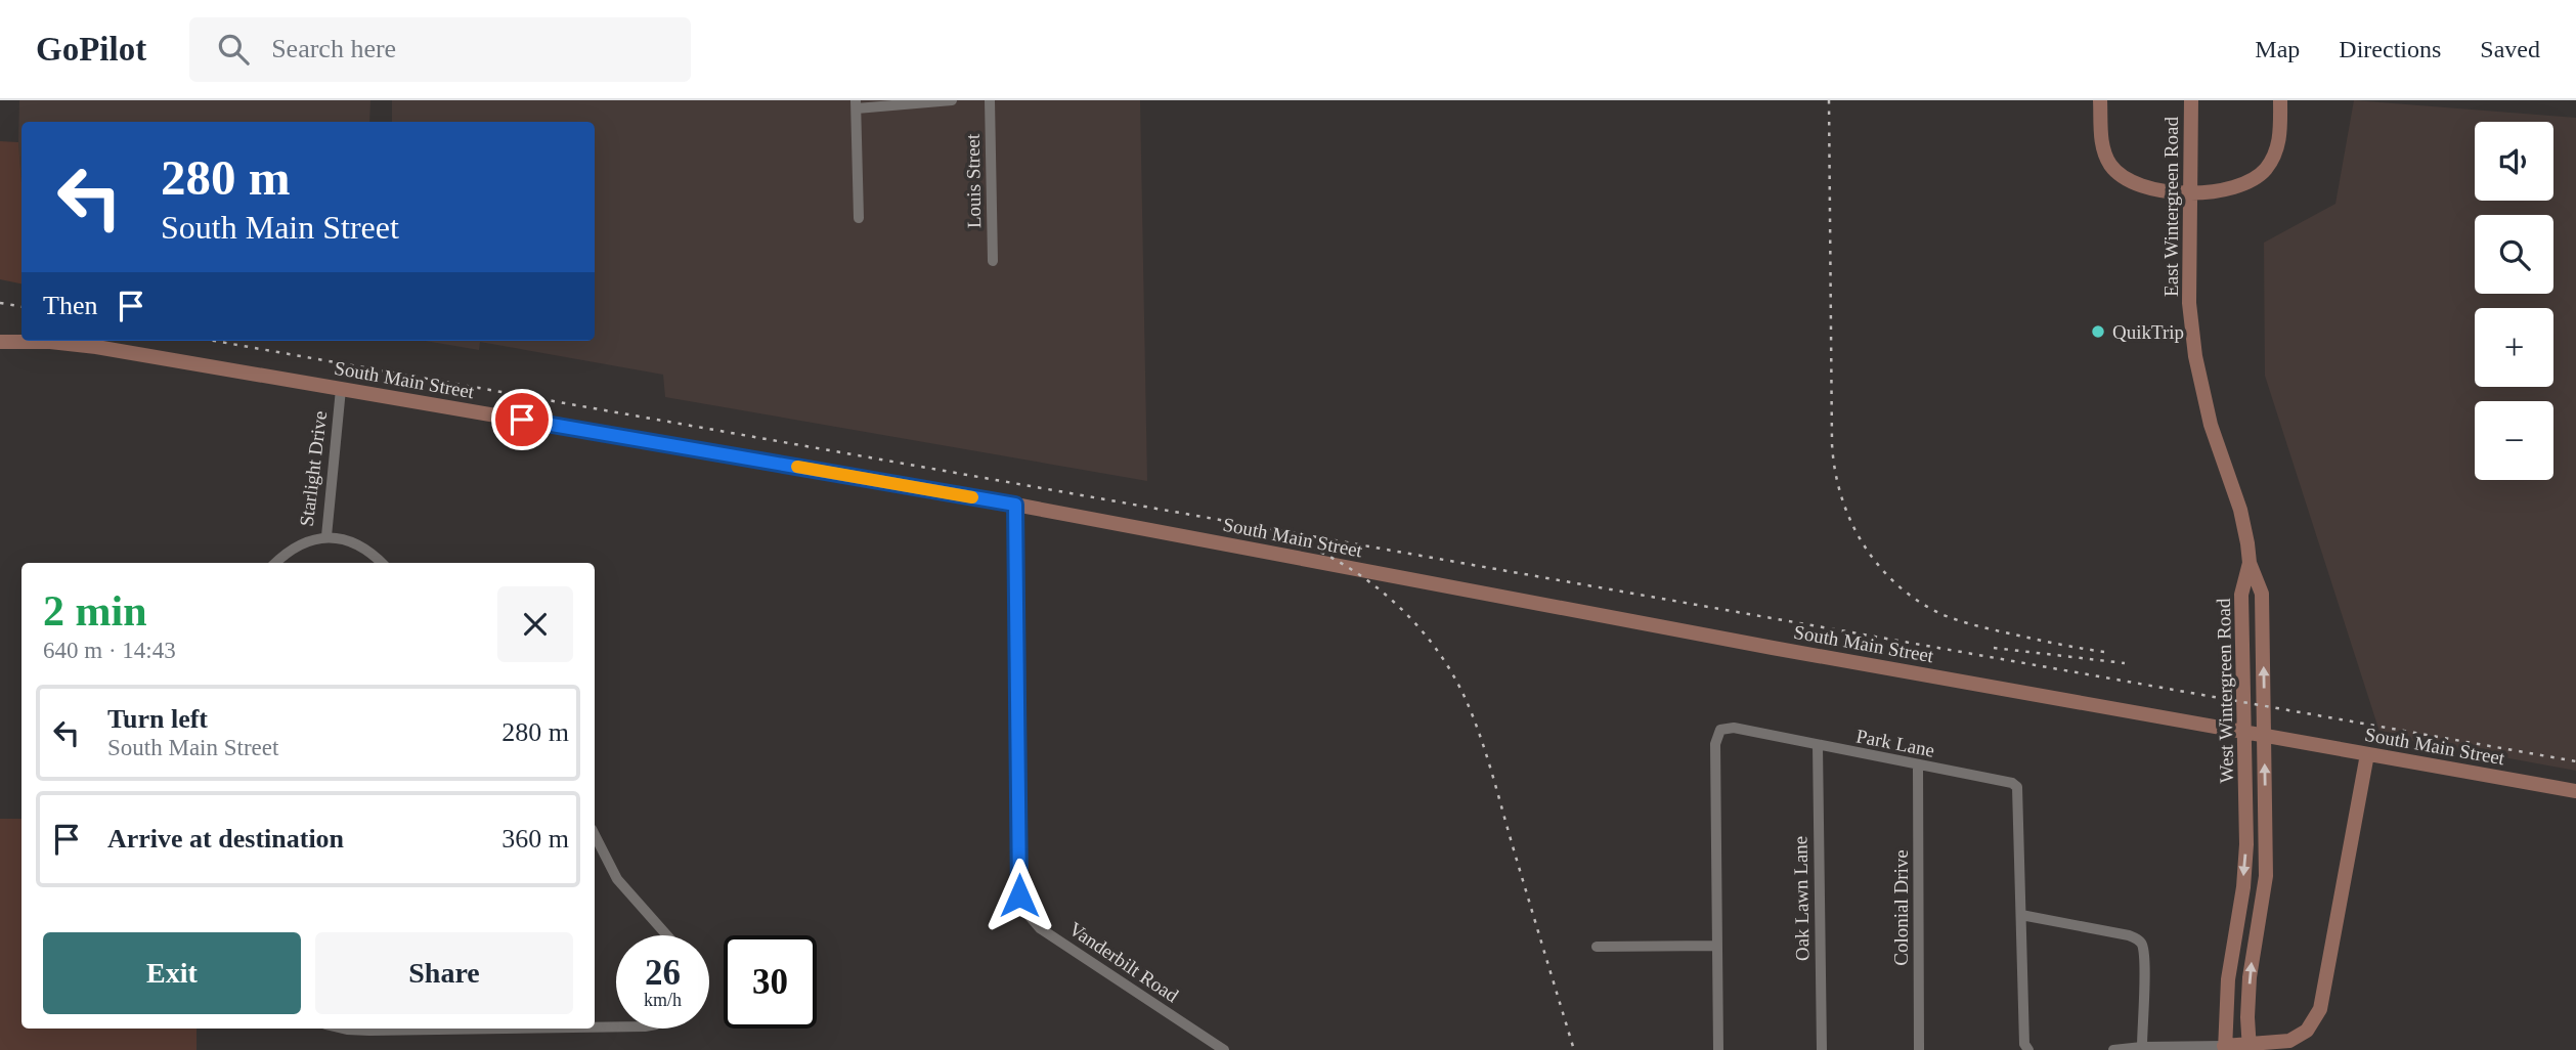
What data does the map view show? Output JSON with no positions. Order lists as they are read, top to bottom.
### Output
{
  "streets": {
    "street": [
      "Louis Street",
      "East Wintergreen Road",
      "South Main Street",
      "Starlight Drive",
      "West Wintergreen Road",
      "Park Lane",
      "Oak Lawn Lane",
      "Colonial Drive",
      "Vanderbilt Road"
    ]
  },
  "crossings": [
    ["East Wintergreen Road", "West Wintergreen Road"],
    ["South Main Street", "Starlight Drive"],
    ["South Main Street", "Vanderbilt Road"],
    ["Park Lane", "Oak Lawn Lane"],
    ["Park Lane", "Colonial Drive"]
  ],
  "places": ["QuikTrip"],
  "page": {
    "header": "GoPilot",
    "search": "Search here",
    "nav": ["Map", "Directions", "Saved"],
    "map_buttons": ["+", "−"],
    "turn": ["280 m", "South Main Street"],
    "then": "Then",
    "heading": ["2 min", "640 m · 14:43"],
    "list": [
      {
        "name": "Turn left",
        "note": "South Main Street",
        "value": "280 m"
      },
      {
        "name": "Arrive at destination",
        "value": "360 m"
      }
    ],
    "buttons": ["Exit", "Share"],
    "speed": "26 km/h",
    "limit": "30"
  }
}
